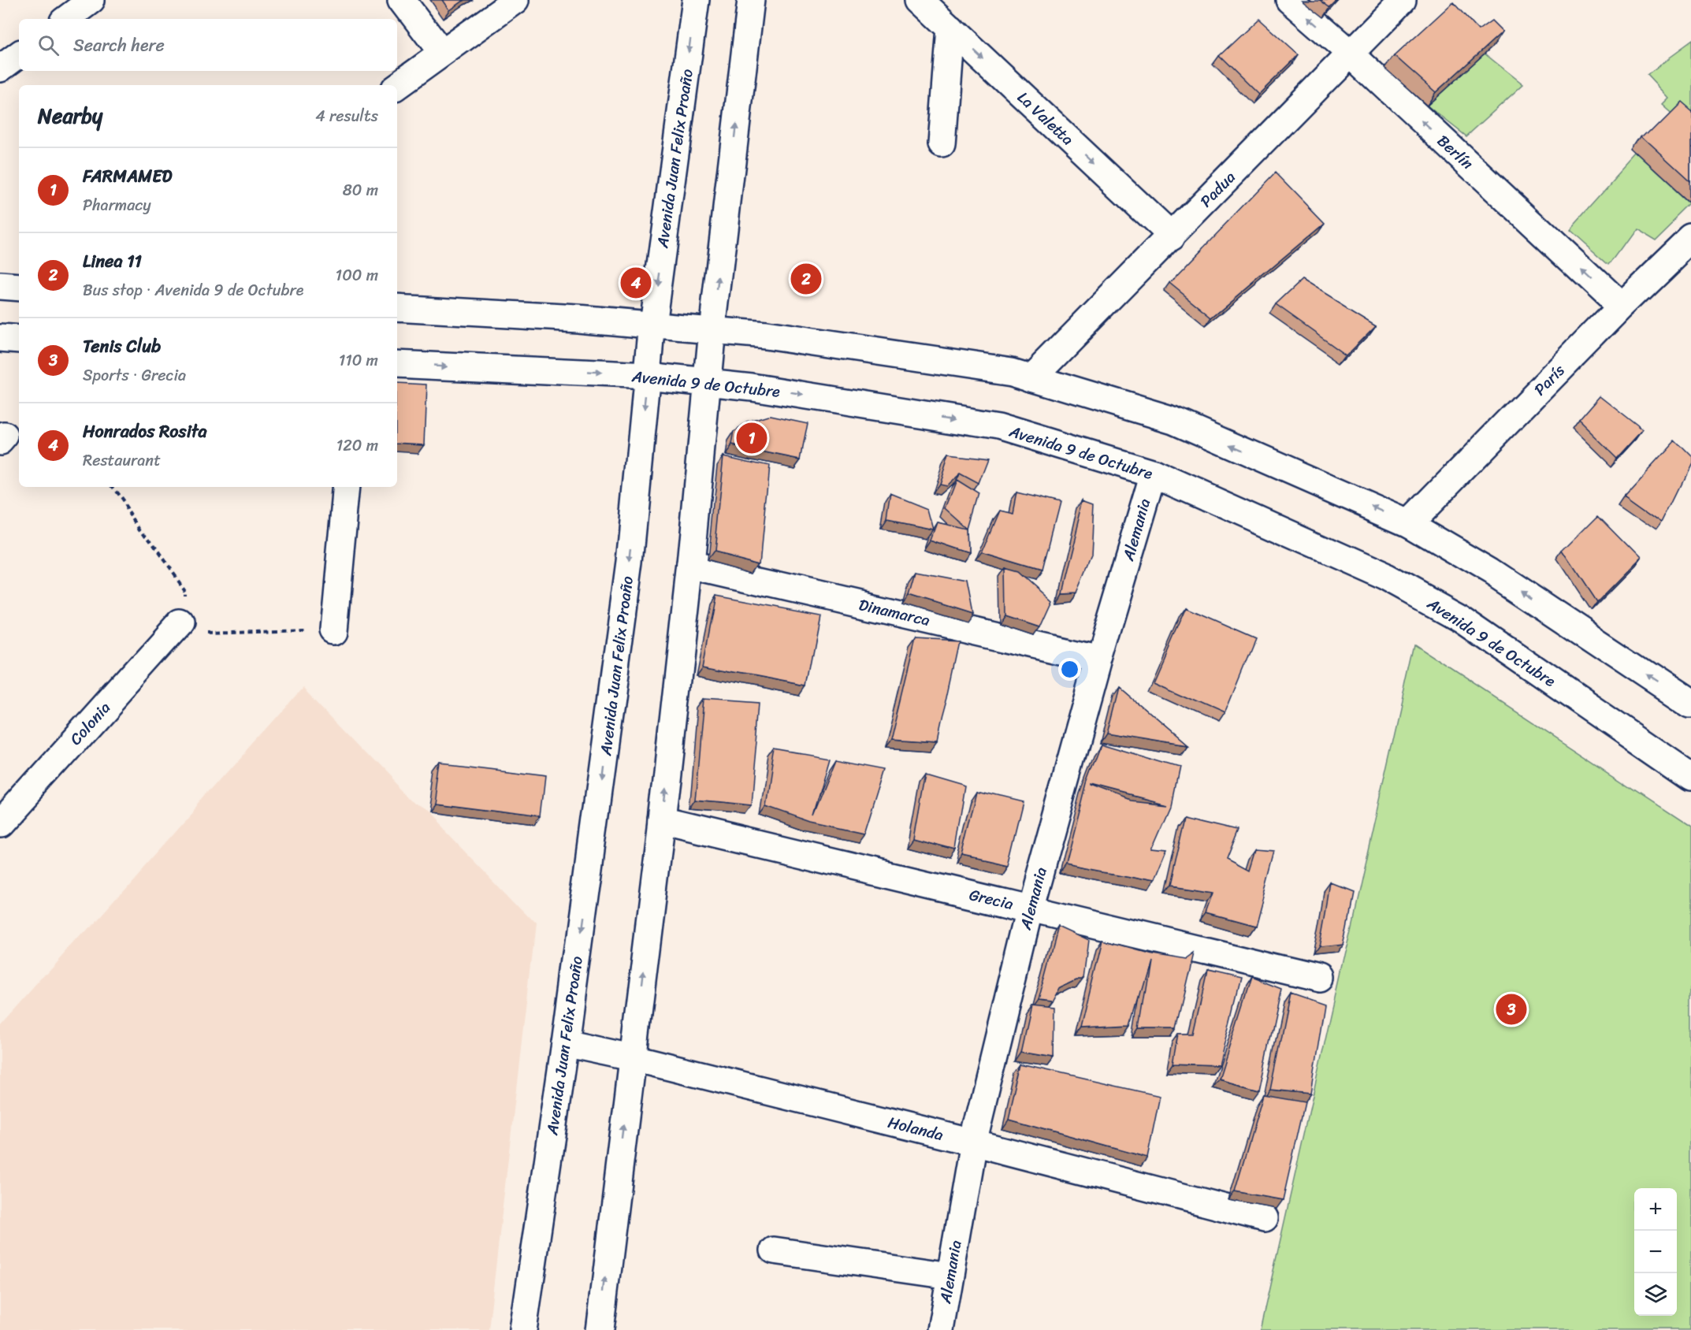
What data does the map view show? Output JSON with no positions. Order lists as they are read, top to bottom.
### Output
{
  "streets": {
    "street": [
      "La Valetta",
      "Berlín",
      "Avenida Juan Felix Proaño",
      "Padua",
      "París",
      "Avenida 9 de Octubre",
      "Alemania",
      "Dinamarca",
      "Colonia",
      "Grecia",
      "Holanda"
    ]
  },
  "crossings": [
    ["La Valetta", "Padua"],
    ["Berlín", "Padua"],
    ["Berlín", "París"],
    ["Avenida Juan Felix Proaño", "Avenida 9 de Octubre"],
    ["Avenida Juan Felix Proaño", "Holanda"],
    ["Avenida 9 de Octubre", "Alemania"],
    ["Alemania", "Dinamarca"],
    ["Alemania", "Grecia"],
    ["Alemania", "Holanda"]
  ],
  "one_way": ["La Valetta", "Berlín"],
  "page": {
    "search": "Search here",
    "heading": ["Nearby", "4 results"],
    "list": [
      {
        "mark": "1",
        "name": "FARMAMED",
        "note": "Pharmacy",
        "value": "80 m"
      },
      {
        "mark": "2",
        "name": "Linea 11",
        "note": "Bus stop · Avenida 9 de Octubre",
        "value": "100 m"
      },
      {
        "mark": "3",
        "name": "Tenis Club",
        "note": "Sports · Grecia",
        "value": "110 m"
      },
      {
        "mark": "4",
        "name": "Honrados Rosita",
        "note": "Restaurant",
        "value": "120 m"
      }
    ],
    "pins": [
      "2",
      "4",
      "1",
      "3"
    ],
    "map_buttons": ["+", "−"]
  }
}
